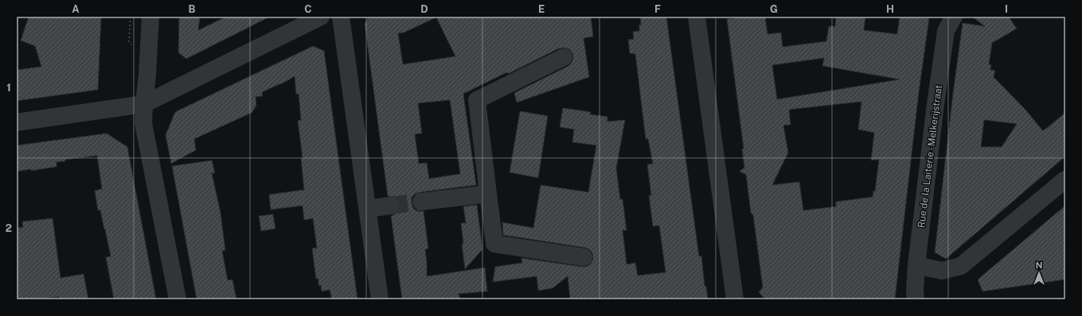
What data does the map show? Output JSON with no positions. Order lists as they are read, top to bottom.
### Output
{
  "streets": {
    "street": ["Rue de la Laiterie - Melkerijstraat"]
  },
  "north": "top",
  "grid": {
    "columns": [
      "A",
      "B",
      "C",
      "D",
      "E",
      "F",
      "G",
      "H",
      "I"
    ],
    "rows": ["1", "2"]
  }
}
